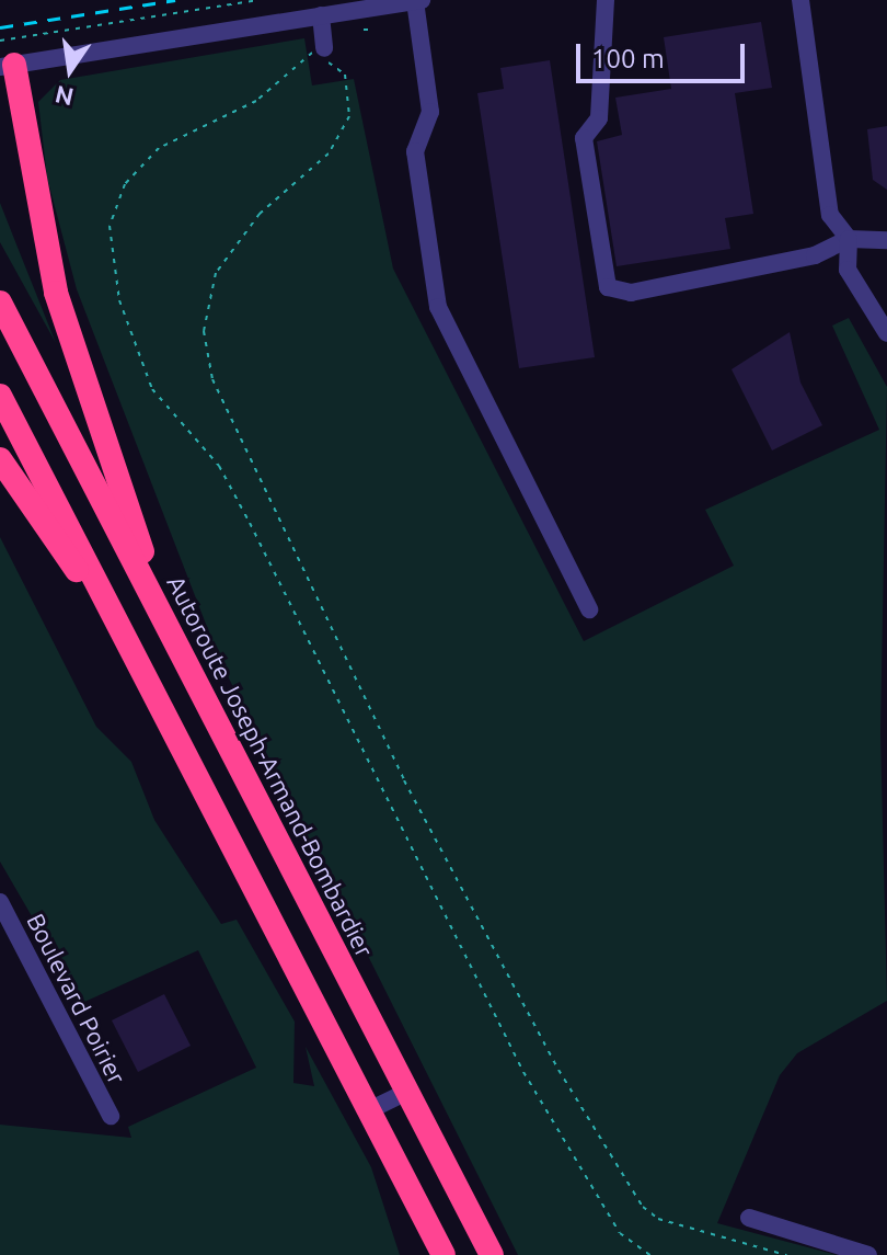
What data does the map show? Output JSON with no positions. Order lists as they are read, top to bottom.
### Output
{
  "streets": {
    "highway": ["Autoroute Joseph-Armand-Bombardier"],
    "street": ["Boulevard Poirier"]
  },
  "scale_bar": "100 m",
  "north": "bottom"
}
